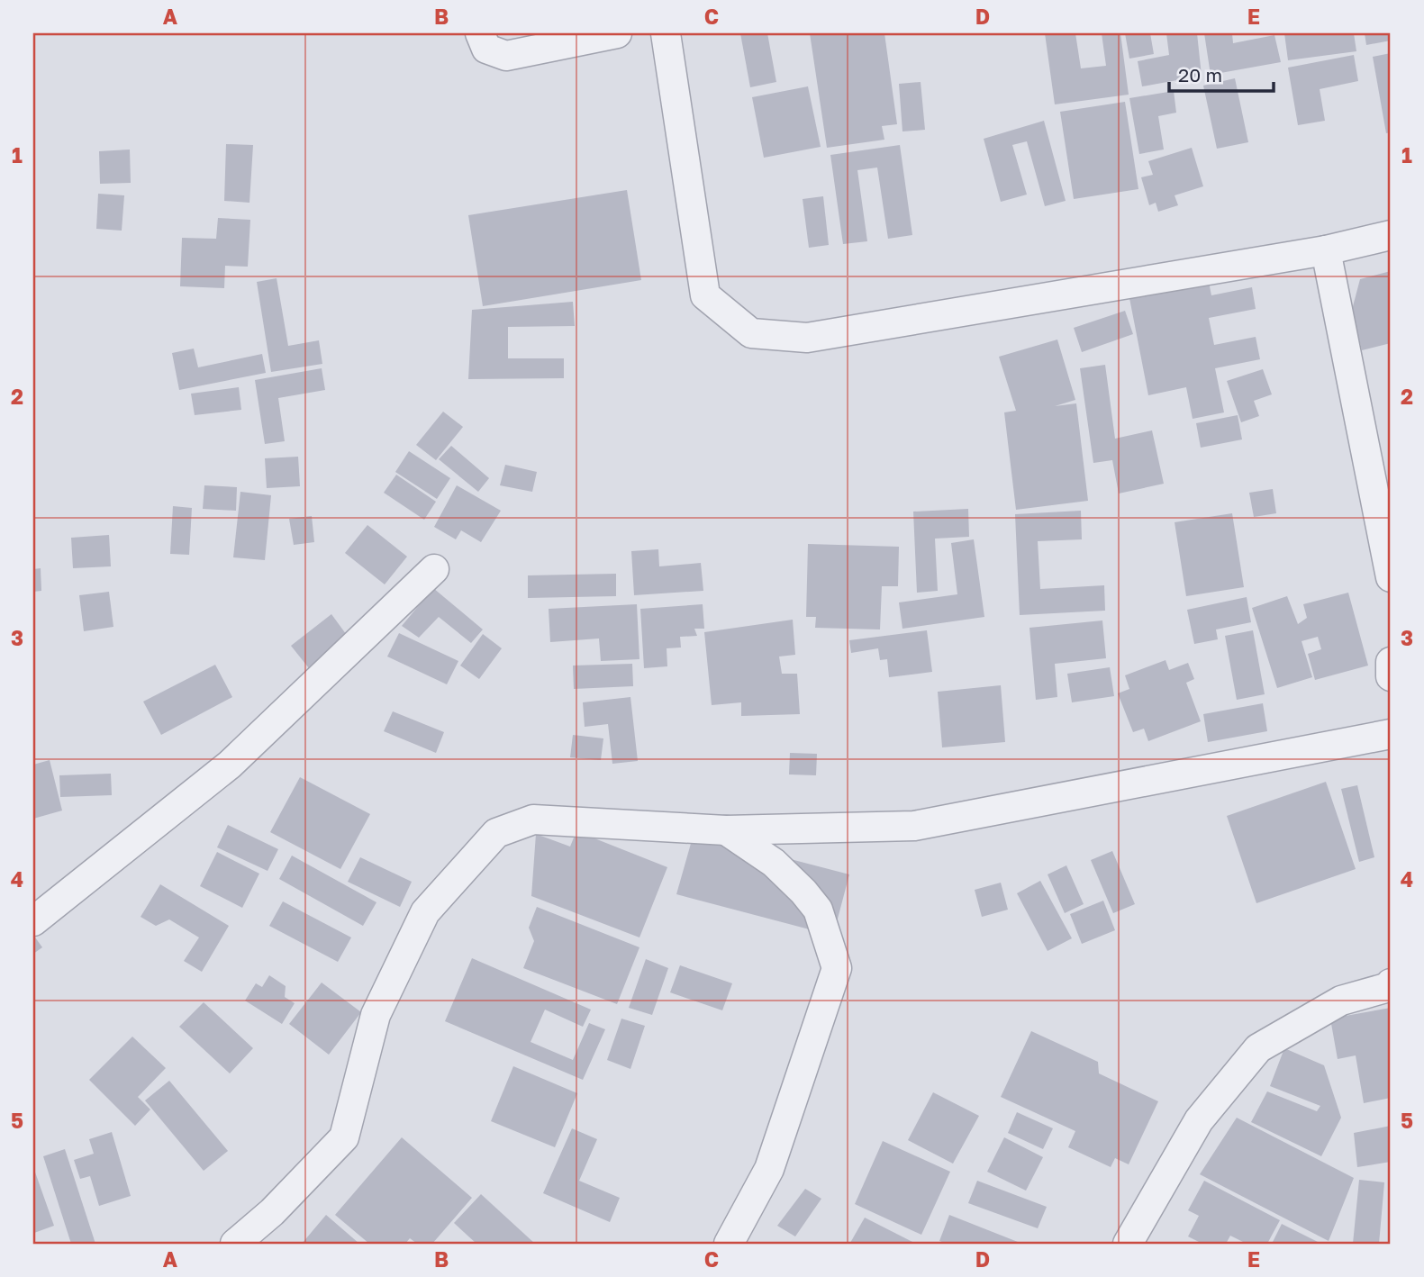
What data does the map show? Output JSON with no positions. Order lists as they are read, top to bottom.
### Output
{
  "scale_bar": "20 m",
  "grid": {
    "columns": [
      "A",
      "B",
      "C",
      "D",
      "E"
    ],
    "rows": [
      "1",
      "2",
      "3",
      "4",
      "5"
    ]
  }
}
